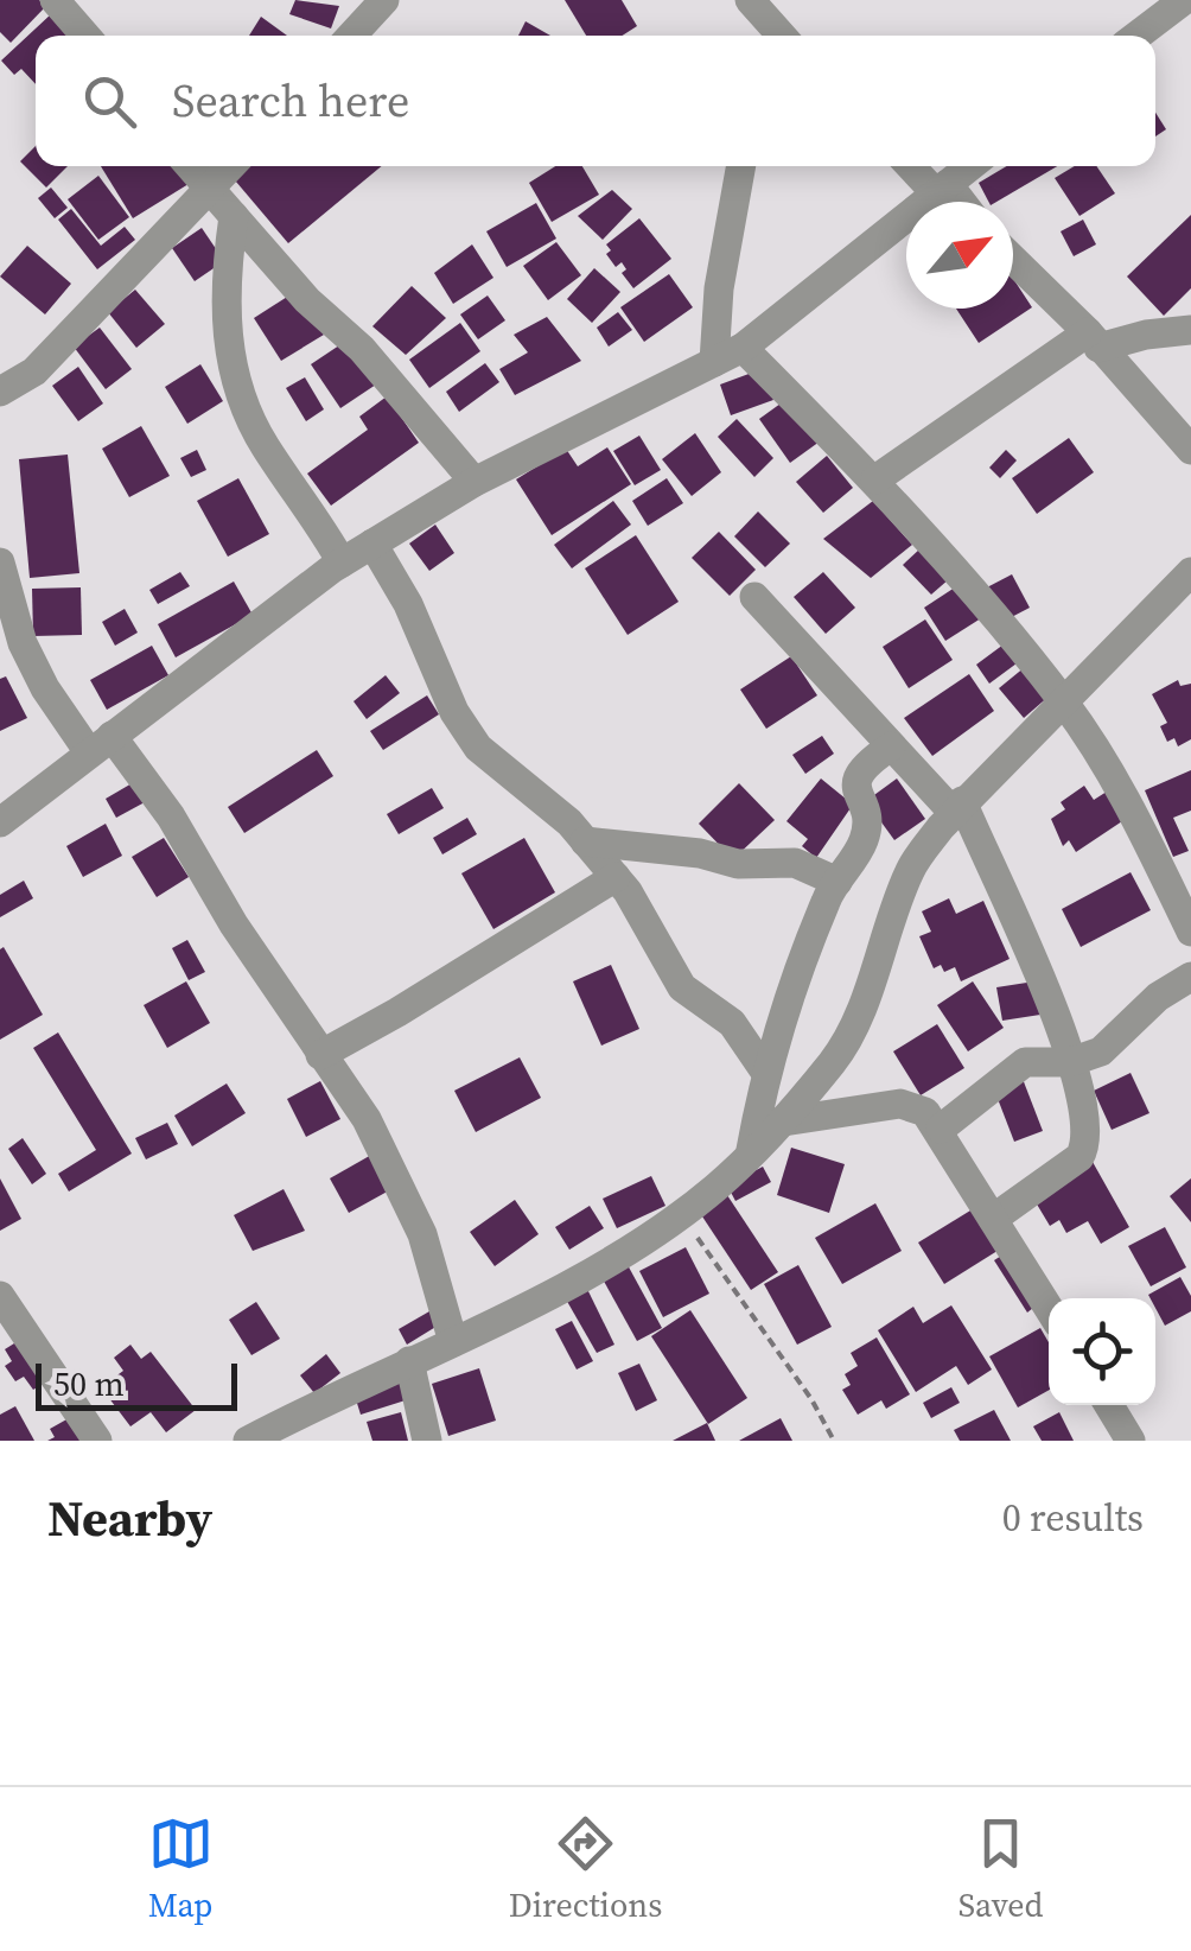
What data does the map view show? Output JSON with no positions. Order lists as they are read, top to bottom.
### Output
{
  "scale_bar": "50 m",
  "north": "top right",
  "page": {
    "search": "Search here",
    "scale": "50 m",
    "heading": ["Nearby", "0 results"],
    "nav": ["Map", "Directions", "Saved"]
  }
}
